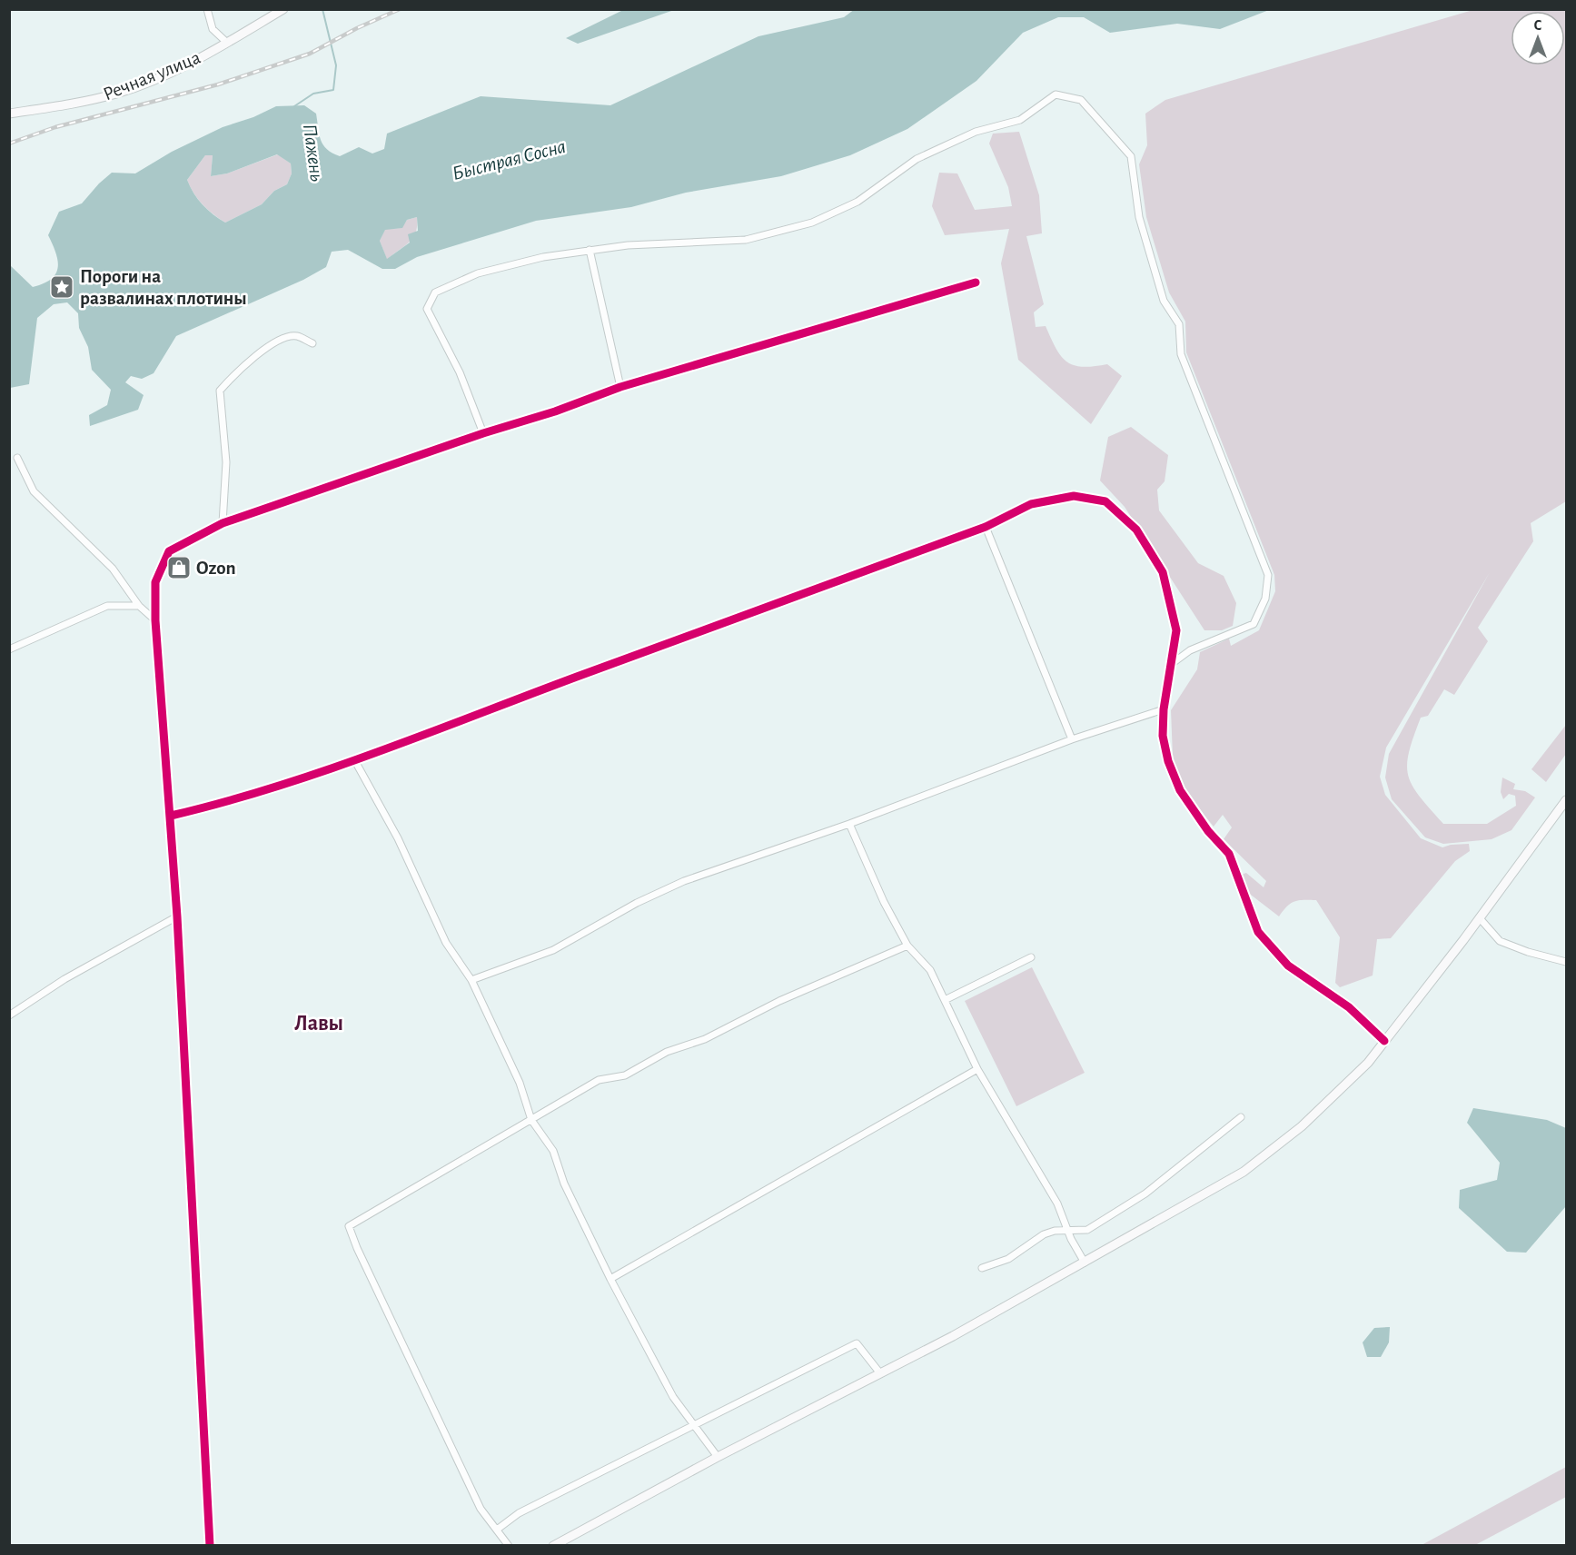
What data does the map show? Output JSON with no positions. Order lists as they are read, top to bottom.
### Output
{
  "streets": {
    "street": ["Речная улица"]
  },
  "districts": ["Лавы"],
  "water": ["Пажень", "Быстрая Сосна"],
  "places": {
    "place": ["Пороги на развалинах плотины"],
    "shop": ["Ozon"]
  },
  "north": "top"
}
